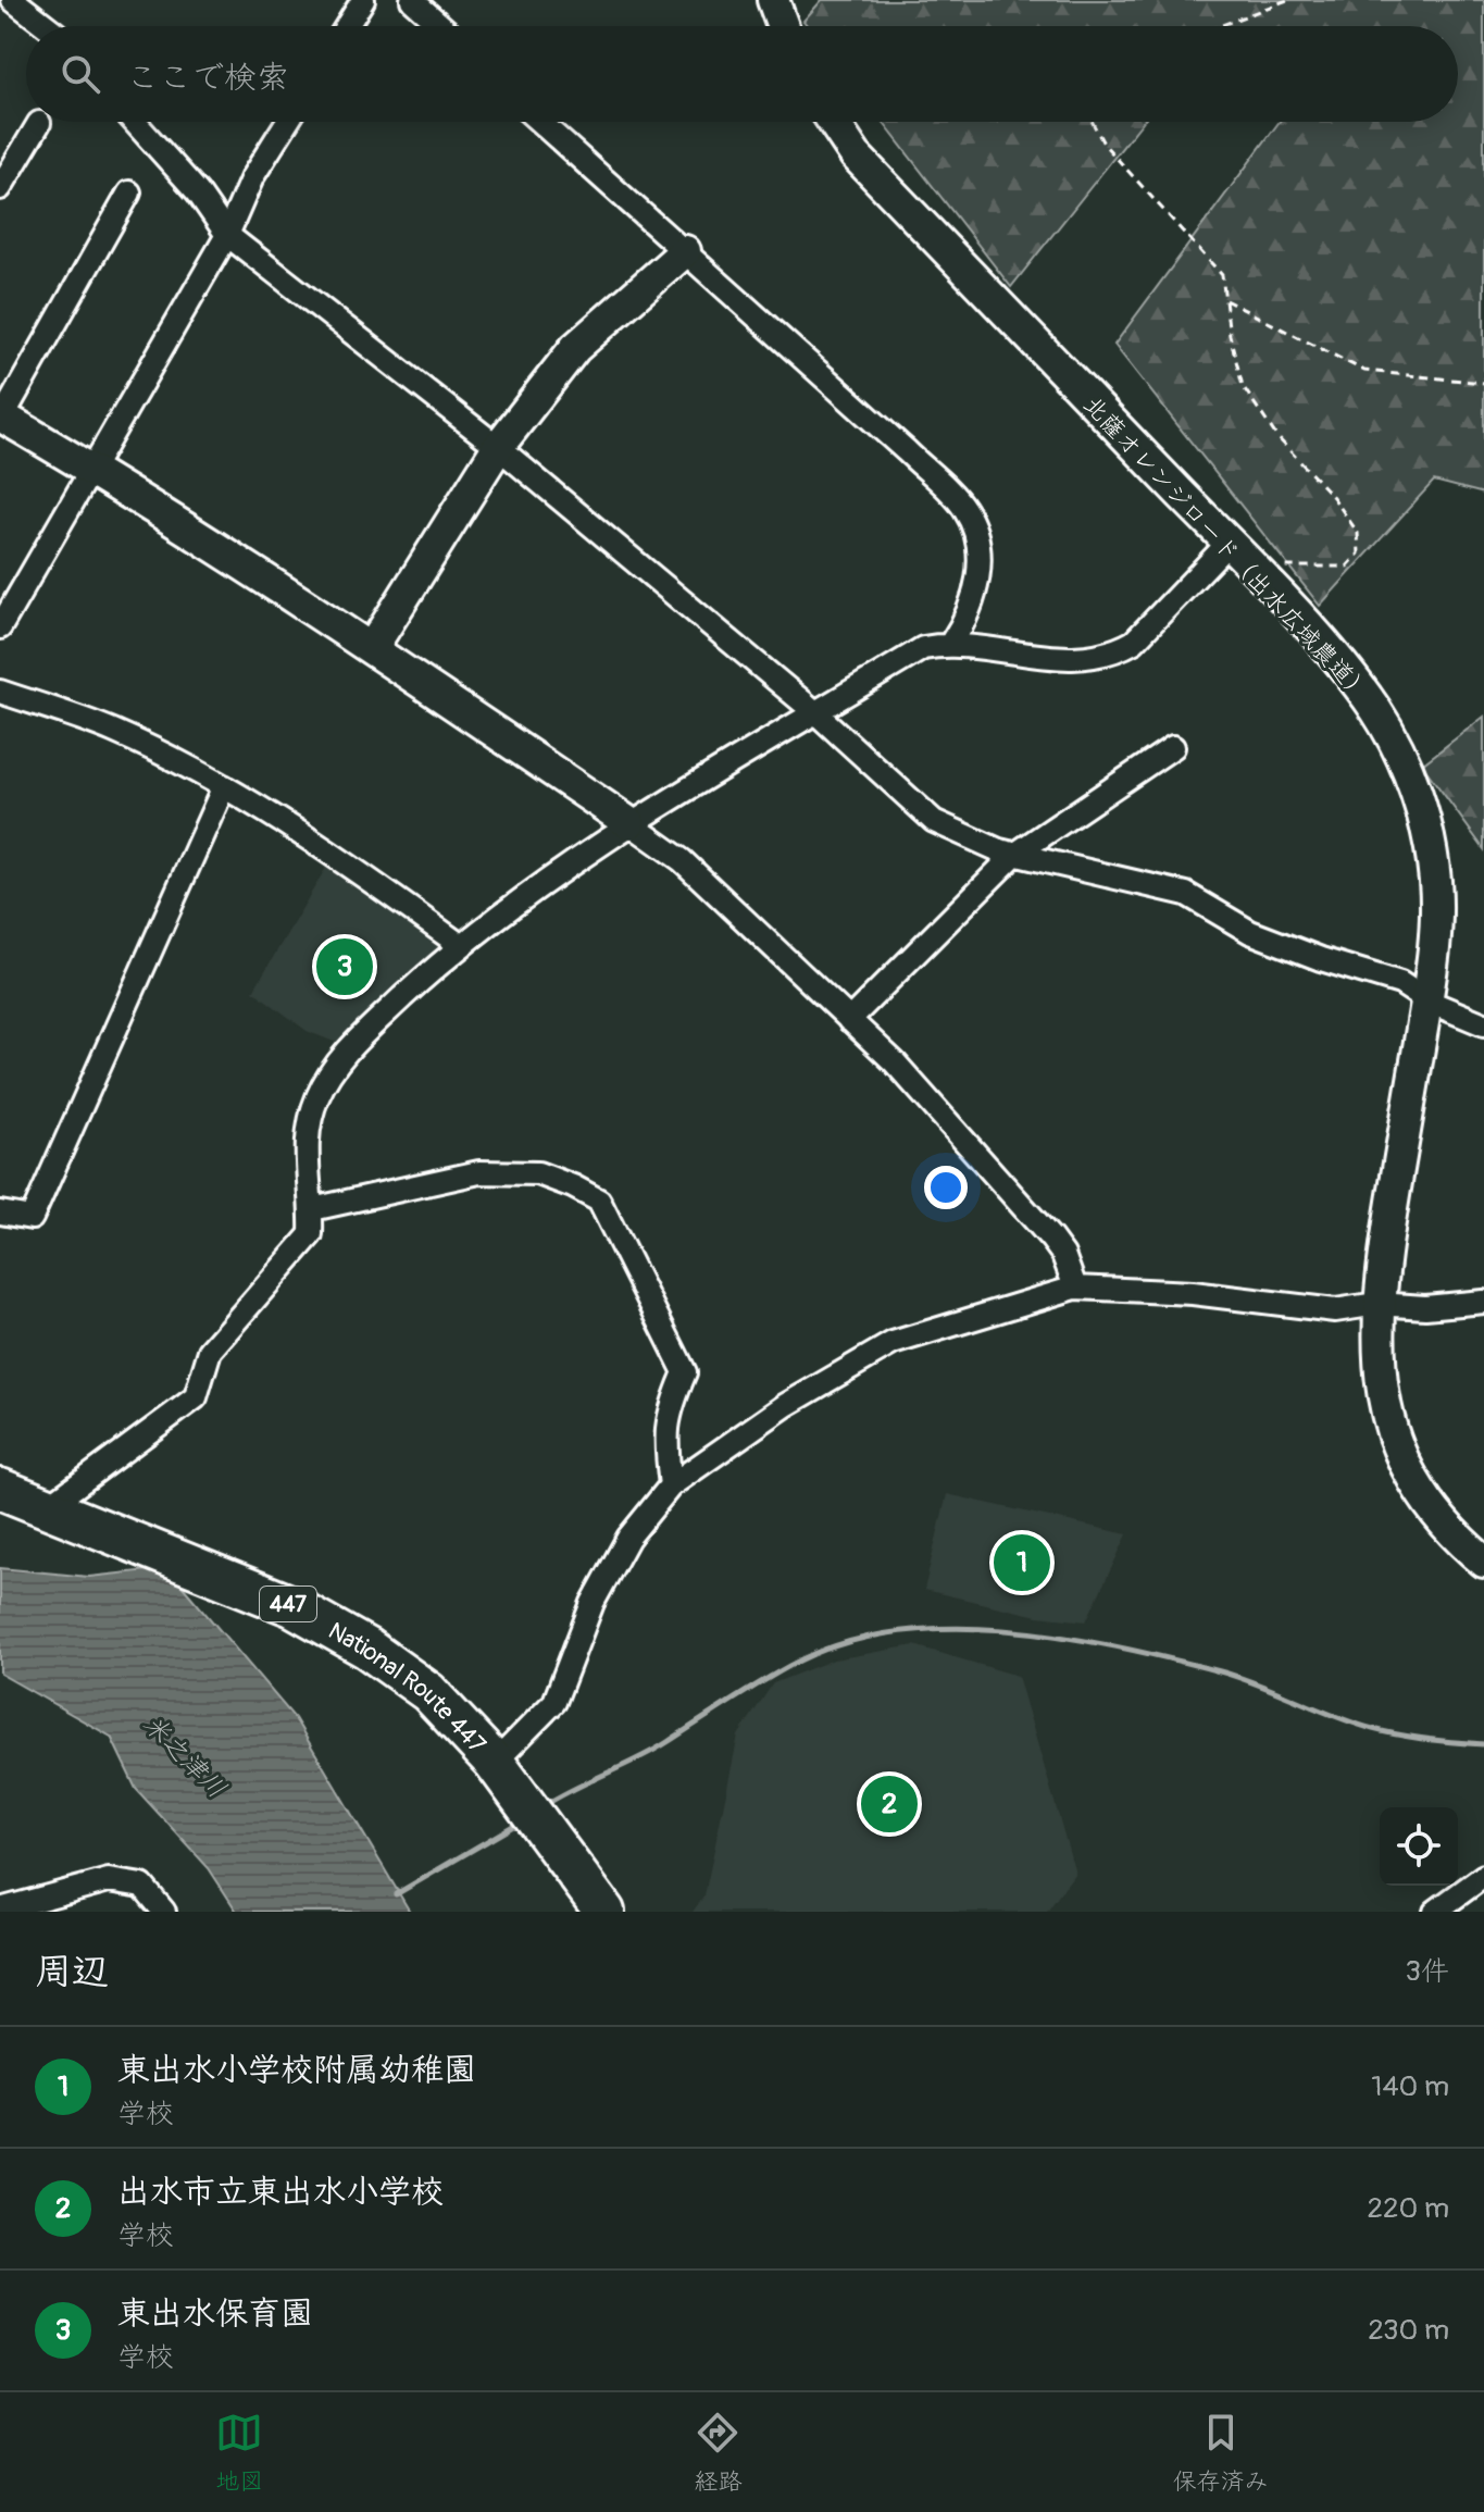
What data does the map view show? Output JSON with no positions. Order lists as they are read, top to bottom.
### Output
{
  "streets": {
    "highway": ["447", "National Route 447"],
    "street": ["北薩オレンジロード（出水広域農道）"]
  },
  "water": ["米之津川"],
  "page": {
    "search": "ここで検索",
    "pins": ["3", "1", "2"],
    "heading": ["周辺", "3件"],
    "list": [
      {
        "mark": "1",
        "name": "東出水小学校附属幼稚園",
        "note": "学校",
        "value": "140 m"
      },
      {
        "mark": "2",
        "name": "出水市立東出水小学校",
        "note": "学校",
        "value": "220 m"
      },
      {
        "mark": "3",
        "name": "東出水保育園",
        "note": "学校",
        "value": "230 m"
      }
    ],
    "nav": ["地図", "経路", "保存済み"]
  }
}
